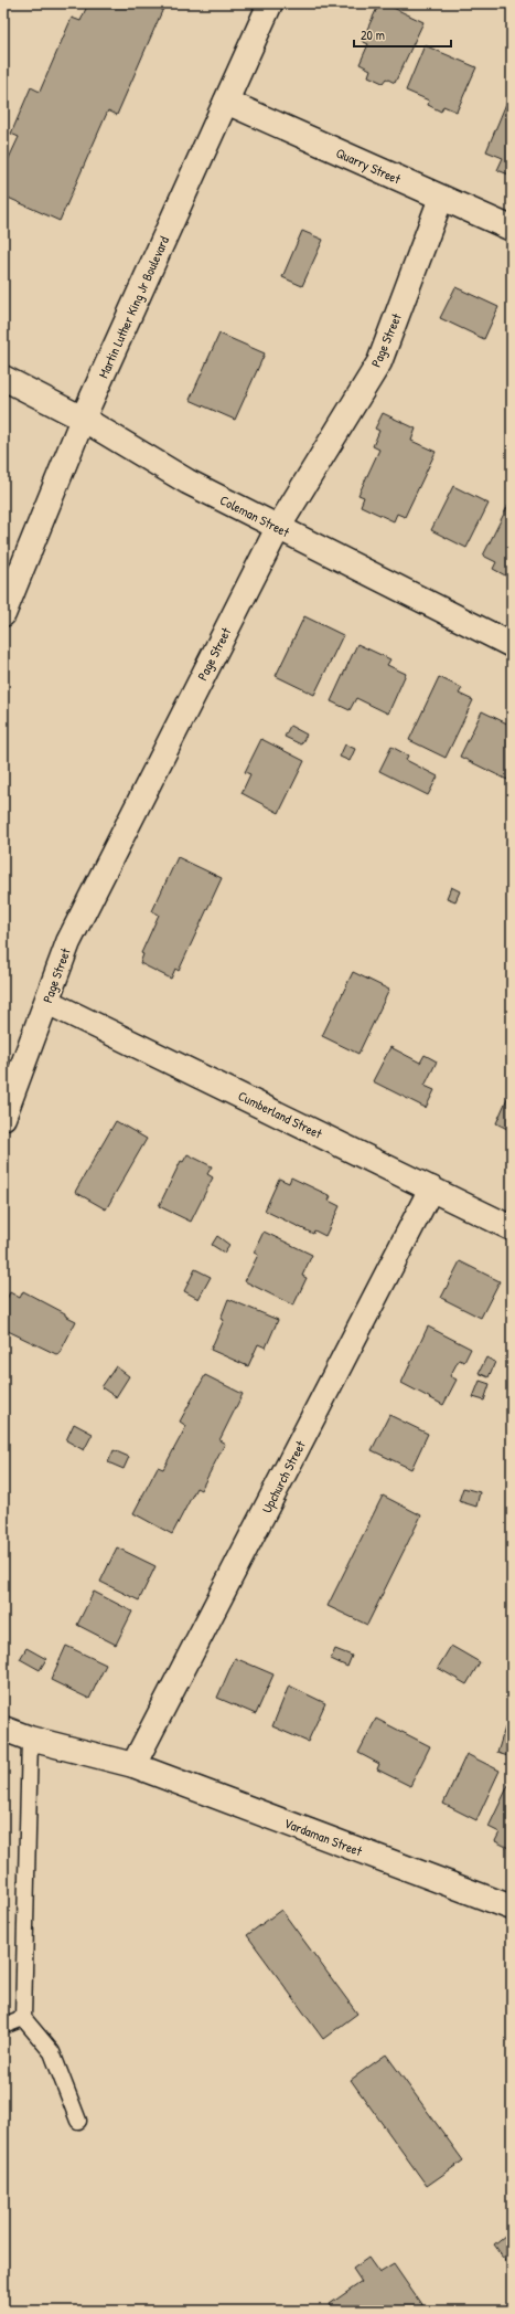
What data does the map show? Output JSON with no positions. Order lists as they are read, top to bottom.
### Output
{
  "streets": {
    "street": [
      "Quarry Street",
      "Martin Luther King Jr Boulevard",
      "Page Street",
      "Coleman Street",
      "Cumberland Street",
      "Upchurch Street",
      "Vardaman Street"
    ]
  },
  "crossings": [
    ["Quarry Street", "Martin Luther King Jr Boulevard"],
    ["Quarry Street", "Page Street"],
    ["Martin Luther King Jr Boulevard", "Coleman Street"],
    ["Page Street", "Coleman Street"],
    ["Page Street", "Cumberland Street"],
    ["Cumberland Street", "Upchurch Street"],
    ["Upchurch Street", "Vardaman Street"]
  ],
  "scale_bar": "20 m"
}
